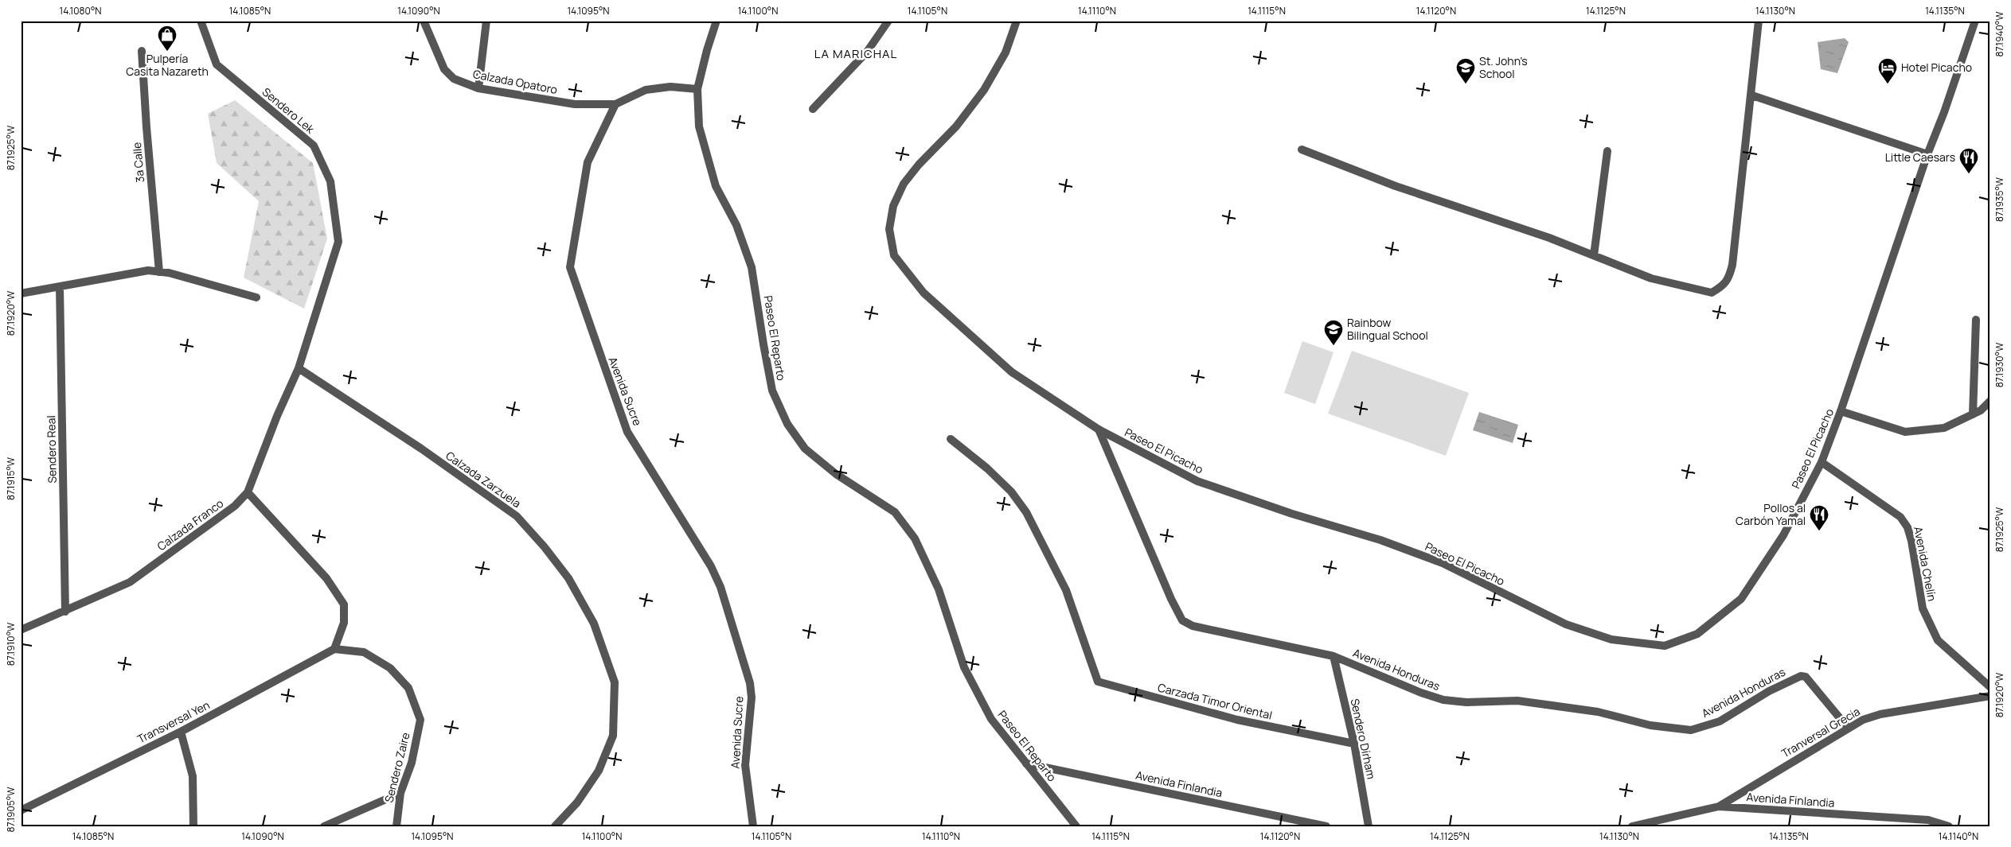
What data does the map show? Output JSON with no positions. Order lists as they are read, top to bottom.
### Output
{
  "streets": {
    "street": [
      "Calzada Opatoro",
      "Sendero Lek",
      "3a Calle",
      "Paseo El Reparto",
      "Avenida Sucre",
      "Paseo El Picacho",
      "Sendero Real",
      "Calzada Zarzuela",
      "Calzada Franco",
      "Avenida Chelín",
      "Avenida Honduras",
      "Carzada Timor Oriental",
      "Transversal Yen",
      "Tranversal Grecia",
      "Sendero Dírham",
      "Sendero Zaire",
      "Avenida Finlandia"
    ]
  },
  "crossings": [
    ["Calzada Opatoro", "Avenida Sucre"],
    ["Sendero Lek", "Calzada Zarzuela"],
    ["Sendero Lek", "Calzada Franco"],
    ["Paseo El Reparto", "Avenida Finlandia"],
    ["Paseo El Picacho", "Avenida Chelín"],
    ["Paseo El Picacho", "Avenida Honduras"],
    ["Sendero Real", "Calzada Franco"],
    ["Calzada Zarzuela", "Calzada Franco"],
    ["Avenida Honduras", "Tranversal Grecia"],
    ["Avenida Honduras", "Sendero Dírham"],
    ["Carzada Timor Oriental", "Sendero Dírham"],
    ["Transversal Yen", "Sendero Zaire"],
    ["Tranversal Grecia", "Avenida Finlandia"]
  ],
  "districts": ["LA MARICHAL"],
  "places": {
    "shop": ["Pulpería Casita Nazareth"],
    "school or university": ["St. John's School", "Rainbow Bilingual School"],
    "hotel": ["Hotel Picacho"],
    "restaurant": ["Little Caesars", "Pollos al Carbón Yamal"]
  },
  "coordinates": [
    "14.1080°N",
    "14.1085°N",
    "14.1090°N",
    "14.1095°N",
    "14.1100°N",
    "14.1105°N",
    "14.1110°N",
    "14.1115°N",
    "14.1120°N",
    "14.1125°N",
    "14.1130°N",
    "14.1135°N",
    "87.1940°W",
    "87.1925°W",
    "87.1935°W",
    "87.1920°W",
    "87.1930°W",
    "87.1915°W",
    "87.1910°W",
    "87.1905°W",
    "14.1140°N"
  ]
}
